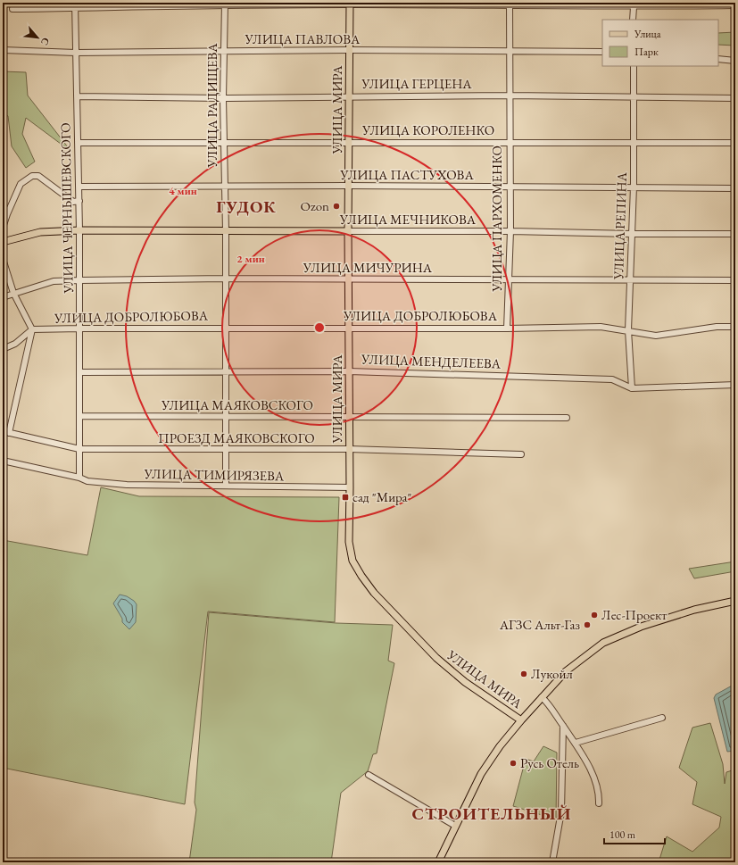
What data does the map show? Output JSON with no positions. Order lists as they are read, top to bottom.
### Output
{
  "streets": {
    "main road": ["УЛИЦА МИРА", "УЛИЦА МЕЧНИКОВА"],
    "street": [
      "УЛИЦА ПАВЛОВА",
      "УЛИЦА ГЕРЦЕНА",
      "УЛИЦА РАДИЩЕВА",
      "УЛИЦА КОРОЛЕНКО",
      "УЛИЦА ПАСТУХОВА",
      "УЛИЦА ЧЕРНЫШЕВСКОГО",
      "УЛИЦА ПАРХОМЕНКО",
      "УЛИЦА РЕПИНА",
      "УЛИЦА МИЧУРИНА",
      "УЛИЦА ДОБРОЛЮБОВА",
      "УЛИЦА МЕНДЕЛЕЕВА",
      "УЛИЦА МАЯКОВСКОГО",
      "ПРОЕЗД МАЯКОВСКОГО",
      "УЛИЦА ТИМИРЯЗЕВА"
    ]
  },
  "crossings": [
    ["УЛИЦА ПАВЛОВА", "УЛИЦА РАДИЩЕВА"],
    ["УЛИЦА ПАВЛОВА", "УЛИЦА МИРА"],
    ["УЛИЦА ПАВЛОВА", "УЛИЦА ЧЕРНЫШЕВСКОГО"],
    ["УЛИЦА ПАВЛОВА", "УЛИЦА ПАРХОМЕНКО"],
    ["УЛИЦА ГЕРЦЕНА", "УЛИЦА РАДИЩЕВА"],
    ["УЛИЦА ГЕРЦЕНА", "УЛИЦА МИРА"],
    ["УЛИЦА ГЕРЦЕНА", "УЛИЦА ЧЕРНЫШЕВСКОГО"],
    ["УЛИЦА ГЕРЦЕНА", "УЛИЦА ПАРХОМЕНКО"],
    ["УЛИЦА ГЕРЦЕНА", "УЛИЦА РЕПИНА"],
    ["УЛИЦА РАДИЩЕВА", "УЛИЦА КОРОЛЕНКО"],
    ["УЛИЦА РАДИЩЕВА", "УЛИЦА ПАСТУХОВА"],
    ["УЛИЦА РАДИЩЕВА", "УЛИЦА МЕЧНИКОВА"],
    ["УЛИЦА РАДИЩЕВА", "УЛИЦА МИЧУРИНА"],
    ["УЛИЦА РАДИЩЕВА", "УЛИЦА ДОБРОЛЮБОВА"],
    ["УЛИЦА РАДИЩЕВА", "УЛИЦА МЕНДЕЛЕЕВА"],
    ["УЛИЦА РАДИЩЕВА", "УЛИЦА МАЯКОВСКОГО"],
    ["УЛИЦА РАДИЩЕВА", "ПРОЕЗД МАЯКОВСКОГО"],
    ["УЛИЦА РАДИЩЕВА", "УЛИЦА ТИМИРЯЗЕВА"],
    ["УЛИЦА МИРА", "УЛИЦА КОРОЛЕНКО"],
    ["УЛИЦА МИРА", "УЛИЦА ПАСТУХОВА"],
    ["УЛИЦА МИРА", "УЛИЦА МЕЧНИКОВА"],
    ["УЛИЦА МИРА", "УЛИЦА МИЧУРИНА"],
    ["УЛИЦА МИРА", "УЛИЦА ДОБРОЛЮБОВА"],
    ["УЛИЦА МИРА", "УЛИЦА МЕНДЕЛЕЕВА"],
    ["УЛИЦА МИРА", "УЛИЦА МАЯКОВСКОГО"],
    ["УЛИЦА МИРА", "ПРОЕЗД МАЯКОВСКОГО"],
    ["УЛИЦА МИРА", "УЛИЦА ТИМИРЯЗЕВА"],
    ["УЛИЦА КОРОЛЕНКО", "УЛИЦА ЧЕРНЫШЕВСКОГО"],
    ["УЛИЦА КОРОЛЕНКО", "УЛИЦА ПАРХОМЕНКО"],
    ["УЛИЦА КОРОЛЕНКО", "УЛИЦА РЕПИНА"],
    ["УЛИЦА ПАСТУХОВА", "УЛИЦА ЧЕРНЫШЕВСКОГО"],
    ["УЛИЦА ПАСТУХОВА", "УЛИЦА ПАРХОМЕНКО"],
    ["УЛИЦА ПАСТУХОВА", "УЛИЦА РЕПИНА"],
    ["УЛИЦА ЧЕРНЫШЕВСКОГО", "УЛИЦА МЕЧНИКОВА"],
    ["УЛИЦА ЧЕРНЫШЕВСКОГО", "УЛИЦА МИЧУРИНА"],
    ["УЛИЦА ЧЕРНЫШЕВСКОГО", "УЛИЦА ДОБРОЛЮБОВА"],
    ["УЛИЦА ЧЕРНЫШЕВСКОГО", "УЛИЦА МЕНДЕЛЕЕВА"],
    ["УЛИЦА ЧЕРНЫШЕВСКОГО", "УЛИЦА МАЯКОВСКОГО"],
    ["УЛИЦА ЧЕРНЫШЕВСКОГО", "ПРОЕЗД МАЯКОВСКОГО"],
    ["УЛИЦА ЧЕРНЫШЕВСКОГО", "УЛИЦА ТИМИРЯЗЕВА"],
    ["УЛИЦА ПАРХОМЕНКО", "УЛИЦА МЕЧНИКОВА"],
    ["УЛИЦА ПАРХОМЕНКО", "УЛИЦА МИЧУРИНА"],
    ["УЛИЦА ПАРХОМЕНКО", "УЛИЦА ДОБРОЛЮБОВА"],
    ["УЛИЦА МЕЧНИКОВА", "УЛИЦА РЕПИНА"],
    ["УЛИЦА РЕПИНА", "УЛИЦА МИЧУРИНА"],
    ["УЛИЦА РЕПИНА", "УЛИЦА ДОБРОЛЮБОВА"],
    ["УЛИЦА РЕПИНА", "УЛИЦА МЕНДЕЛЕЕВА"]
  ],
  "districts": ["ГУДОК", "СТРОИТЕЛЬНЫЙ"],
  "places": {
    "other": [
      "Ozon",
      "Лес-Проект",
      "АГЗС Альт-Газ",
      "Лукойл",
      "Русь Отель"
    ],
    "transit": ["сад \"Мира\""]
  },
  "legend": ["Улица", "Парк"],
  "scale_bar": "100 m",
  "north": "bottom right",
  "rings": ["4 мин", "2 мин"]
}
